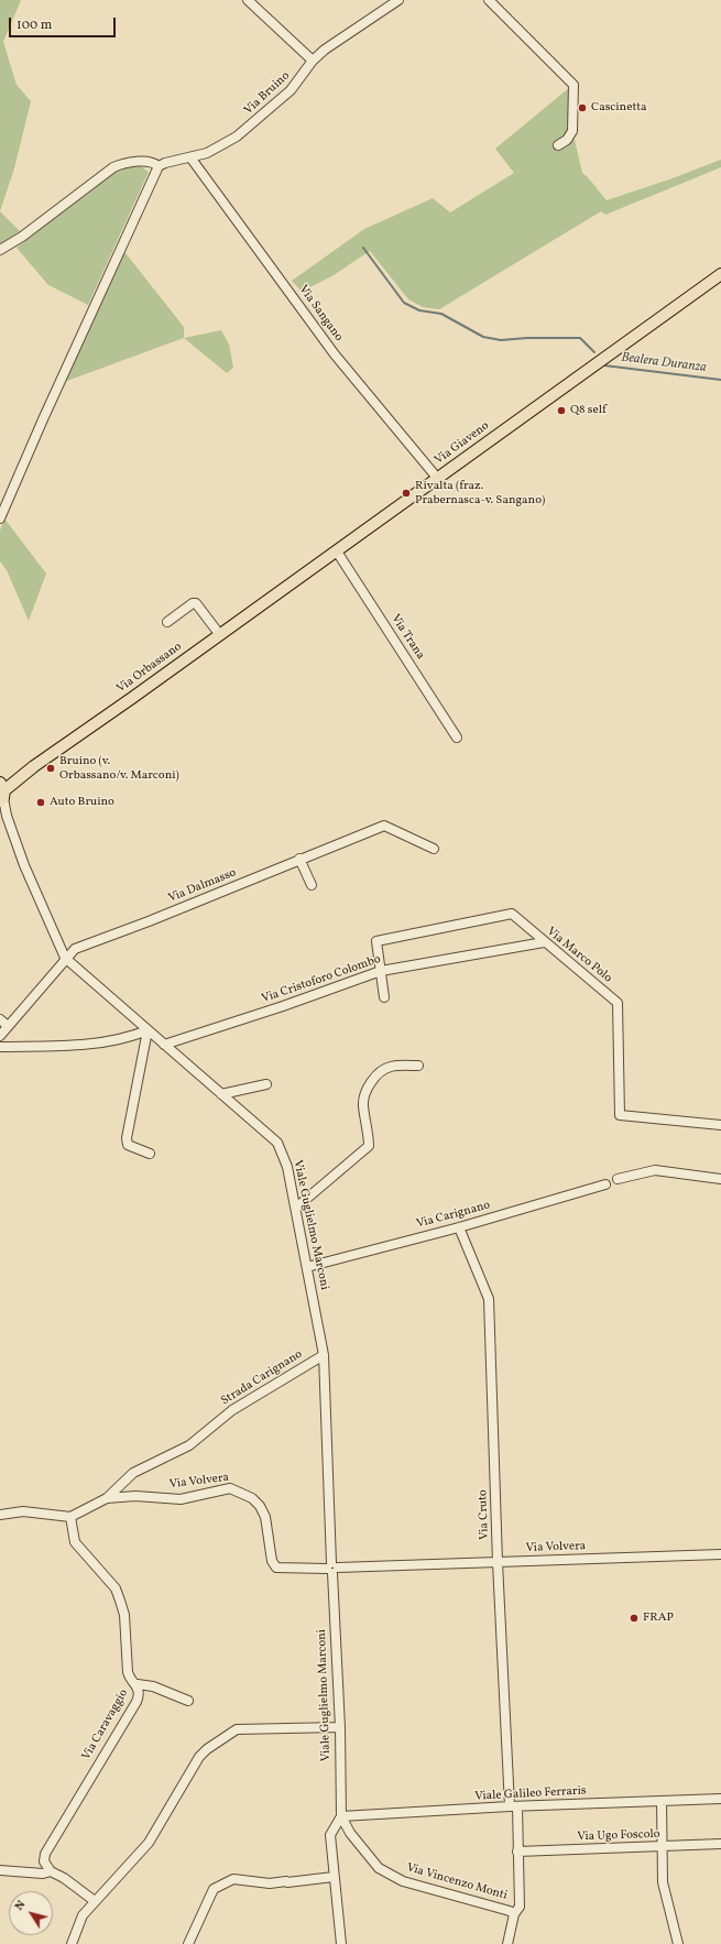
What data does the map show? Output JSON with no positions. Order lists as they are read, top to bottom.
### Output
{
  "streets": {
    "main road": ["Via Giaveno", "Via Orbassano"],
    "street": [
      "Via Bruino",
      "Via Sangano",
      "Via Trana",
      "Via Dalmasso",
      "Via Marco Polo",
      "Via Cristoforo Colombo",
      "Via Carignano",
      "Viale Guglielmo Marconi",
      "Strada Carignano",
      "Via Volvera",
      "Via Cruto",
      "Via Caravaggio",
      "Viale Galileo Ferraris",
      "Via Ugo Foscolo",
      "Via Vincenzo Monti"
    ]
  },
  "crossings": [
    ["Via Bruino", "Via Sangano"],
    ["Via Sangano", "Via Giaveno"],
    ["Via Giaveno", "Via Trana"],
    ["Via Giaveno", "Via Orbassano"],
    ["Via Orbassano", "Viale Guglielmo Marconi"],
    ["Via Dalmasso", "Viale Guglielmo Marconi"],
    ["Via Marco Polo", "Via Cristoforo Colombo"],
    ["Via Cristoforo Colombo", "Viale Guglielmo Marconi"],
    ["Via Carignano", "Viale Guglielmo Marconi"],
    ["Via Carignano", "Via Cruto"],
    ["Viale Guglielmo Marconi", "Strada Carignano"],
    ["Viale Guglielmo Marconi", "Via Volvera"],
    ["Viale Guglielmo Marconi", "Viale Galileo Ferraris"],
    ["Viale Guglielmo Marconi", "Via Vincenzo Monti"],
    ["Strada Carignano", "Via Volvera"],
    ["Via Volvera", "Via Cruto"],
    ["Via Volvera", "Via Caravaggio"],
    ["Via Cruto", "Viale Galileo Ferraris"],
    ["Via Cruto", "Via Ugo Foscolo"],
    ["Via Cruto", "Via Vincenzo Monti"],
    ["Viale Galileo Ferraris", "Via Vincenzo Monti"]
  ],
  "water": ["Bealera Duranza"],
  "places": [
    "Cascinetta",
    "Q8 self",
    "Rivalta (fraz. Prabernasca-v. Sangano)",
    "Bruino (v. Orbassano/v. Marconi)",
    "Auto Bruino",
    "FRAP"
  ],
  "scale_bar": "100 m",
  "north": "top left"
}
